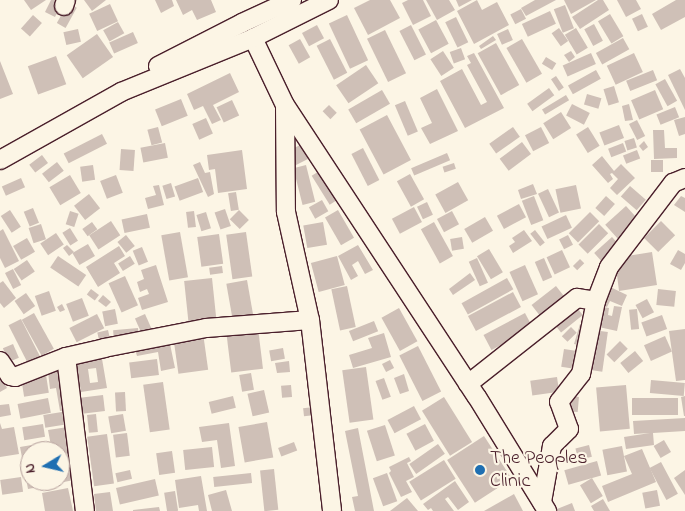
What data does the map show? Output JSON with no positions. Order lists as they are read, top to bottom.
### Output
{
  "places": ["The Peoples Clinic"],
  "north": "left"
}
